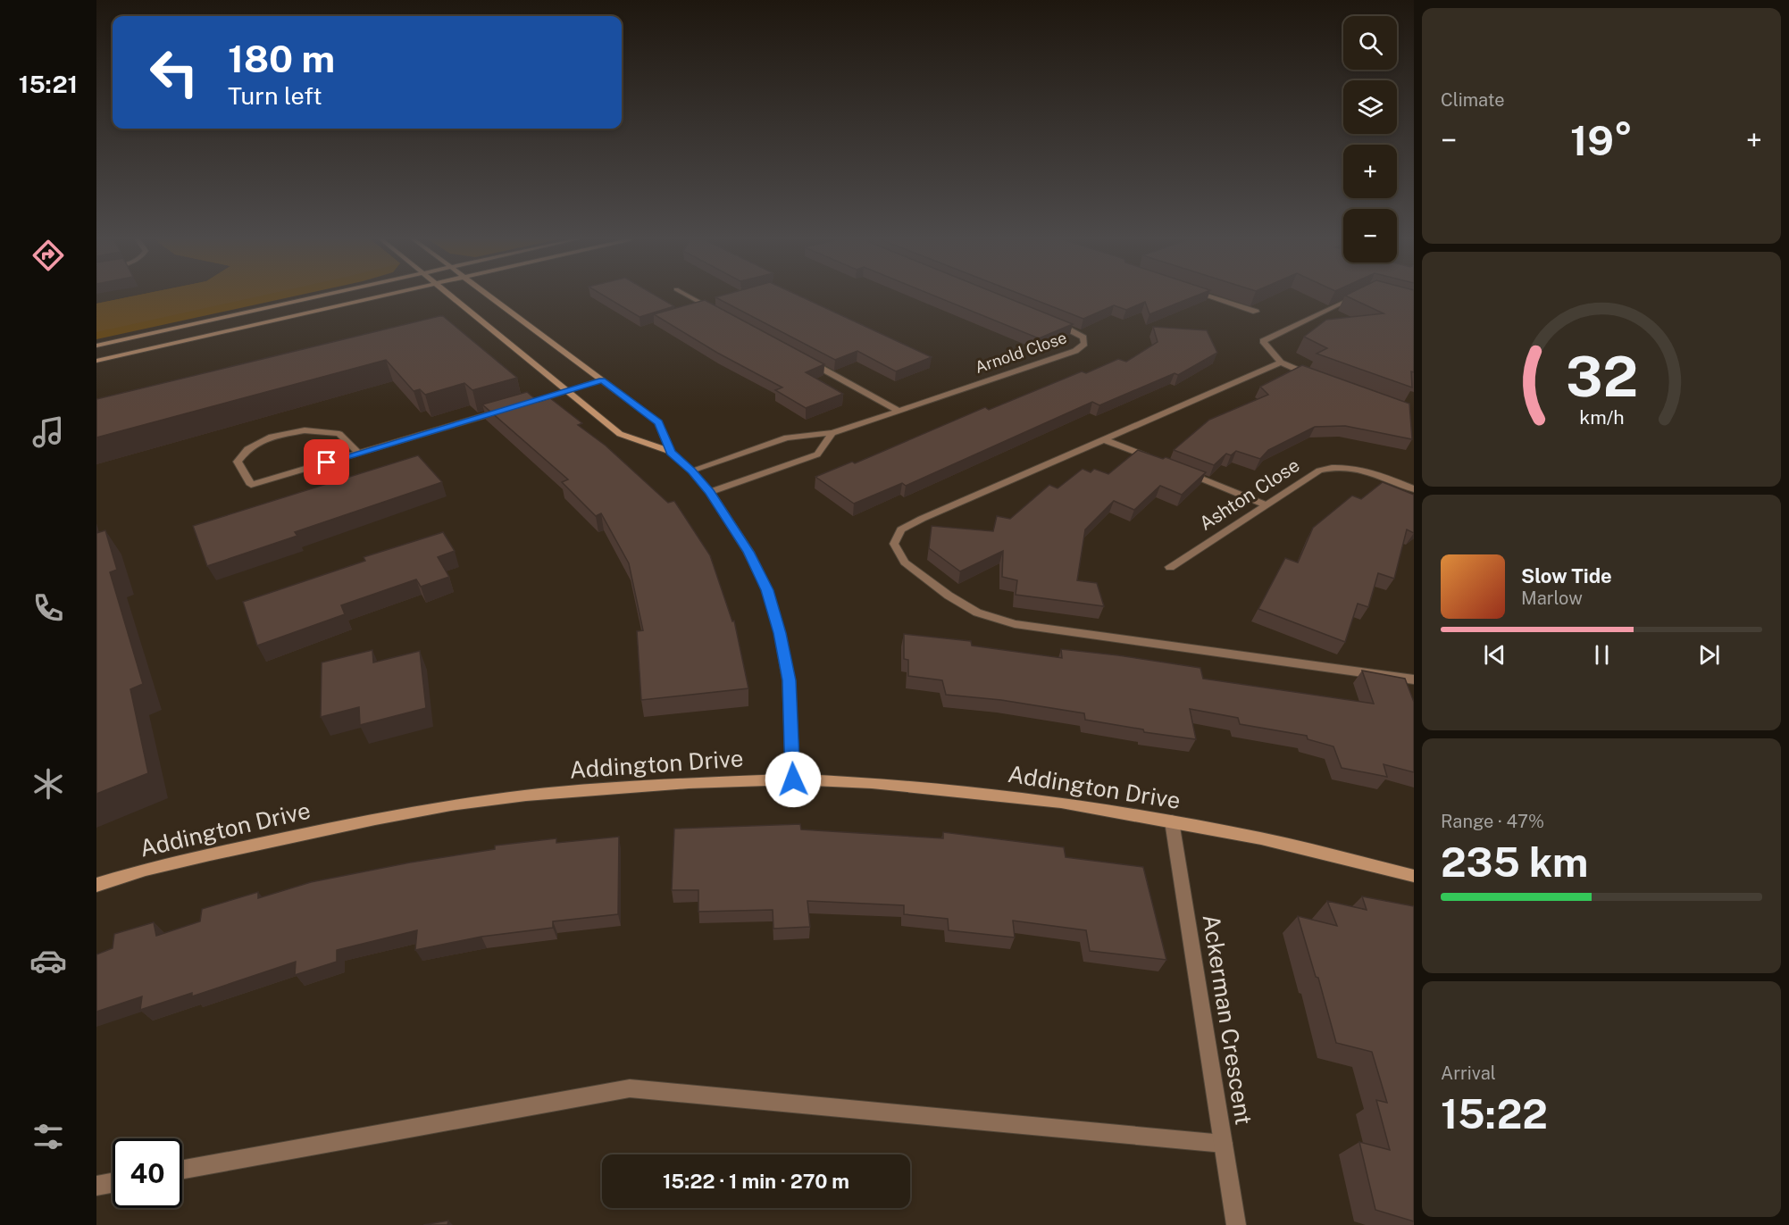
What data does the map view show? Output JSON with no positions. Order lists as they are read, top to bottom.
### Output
{
  "streets": {
    "street": [
      "Arnold Close",
      "Ashton Close",
      "Addington Drive",
      "Ackerman Crescent"
    ]
  },
  "crossings": [
    ["Addington Drive", "Ackerman Crescent"]
  ],
  "page": {
    "tabs": "15:21",
    "tile": [
      "Climate",
      ["Range · 47%", "235 km"],
      ["Arrival", "15:22"]
    ],
    "map_buttons": ["+", "−"],
    "turn": ["180 m", "Turn left"],
    "heat": ["−", "19°", "+"],
    "song": ["Slow Tide", "Marlow"],
    "limit": "40",
    "trip": "15:22 · 1 min · 270 m",
    "gauge": ["32", "km/h"]
  }
}
